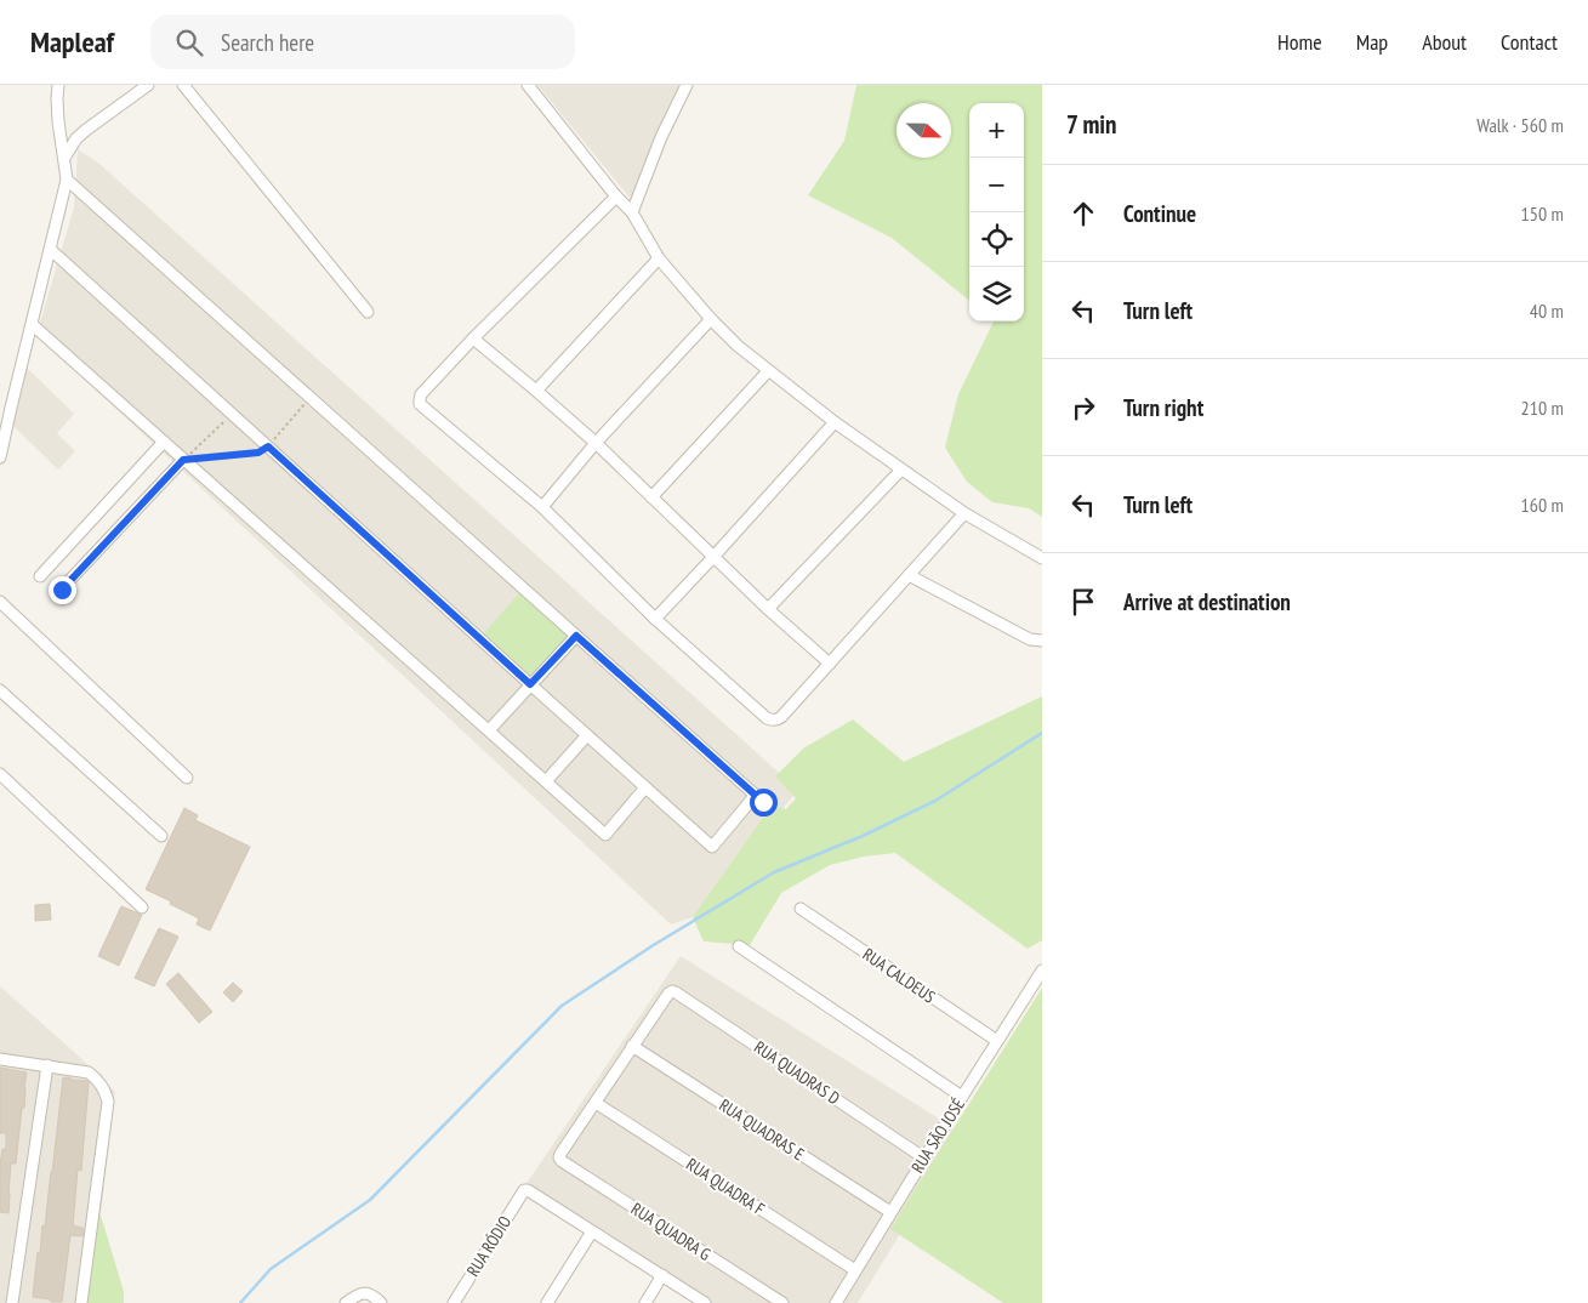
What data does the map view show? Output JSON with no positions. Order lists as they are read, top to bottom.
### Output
{
  "streets": {
    "street": [
      "RUA CALDEUS",
      "RUA QUADRAS D",
      "RUA QUADRAS E",
      "RUA SÃO JOSÉ",
      "RUA QUADRA F",
      "RUA QUADRA G",
      "RUA RÓDIO"
    ]
  },
  "crossings": [
    ["RUA CALDEUS", "RUA SÃO JOSÉ"],
    ["RUA QUADRAS D", "RUA QUADRAS E"],
    ["RUA QUADRAS D", "RUA SÃO JOSÉ"],
    ["RUA QUADRAS E", "RUA SÃO JOSÉ"],
    ["RUA SÃO JOSÉ", "RUA QUADRA F"],
    ["RUA QUADRA F", "RUA QUADRA G"]
  ],
  "north": "right",
  "page": {
    "header": "Mapleaf",
    "search": "Search here",
    "nav": [
      "Home",
      "Map",
      "About",
      "Contact"
    ],
    "heading": ["7 min", "Walk · 560 m"],
    "map_buttons": ["+", "−"],
    "list": [
      ["Continue", "150 m"],
      ["Turn left", "40 m"],
      ["Turn right", "210 m"],
      ["Turn left", "160 m"],
      "Arrive at destination"
    ]
  }
}
